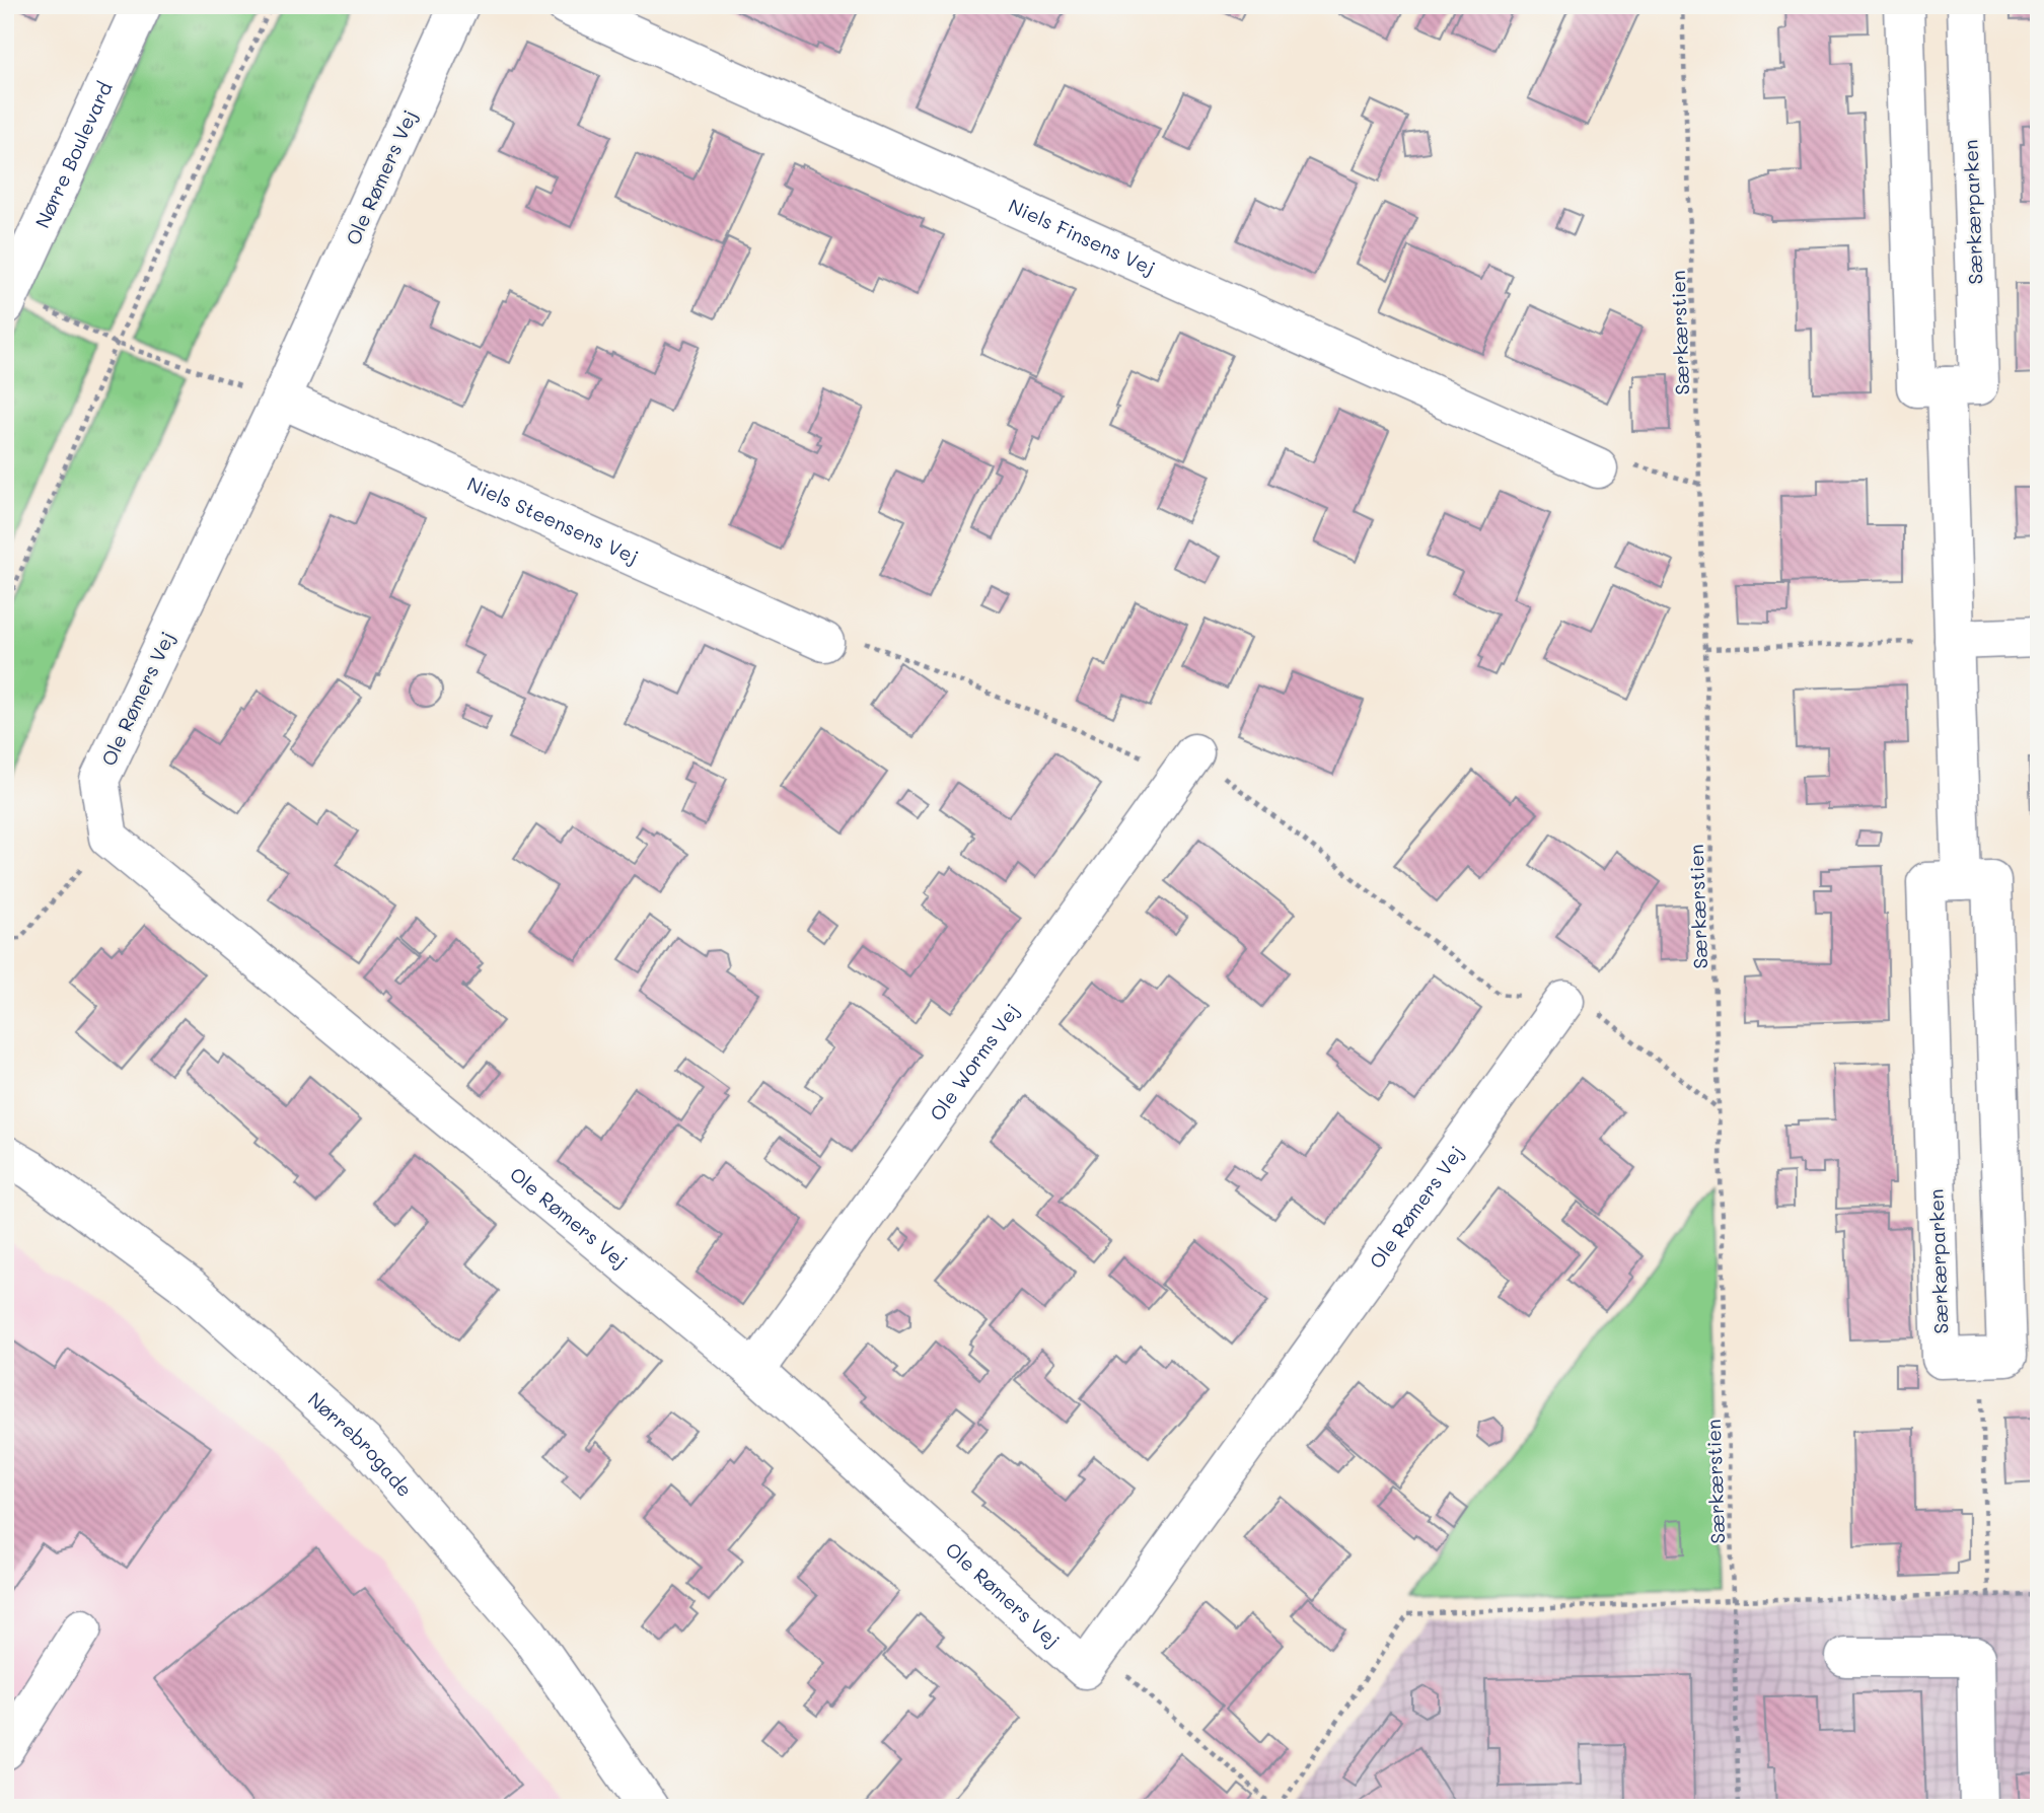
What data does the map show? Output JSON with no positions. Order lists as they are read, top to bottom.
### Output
{
  "streets": {
    "street": [
      "Nørre Boulevard",
      "Ole Rømers Vej",
      "Særkærparken",
      "Niels Finsens Vej",
      "Niels Steensens Vej",
      "Ole Worms Vej",
      "Nørrebrogade"
    ],
    "path": ["Særkærstien"]
  },
  "crossings": [
    ["Ole Rømers Vej", "Niels Steensens Vej"],
    ["Ole Rømers Vej", "Ole Worms Vej"]
  ]
}
